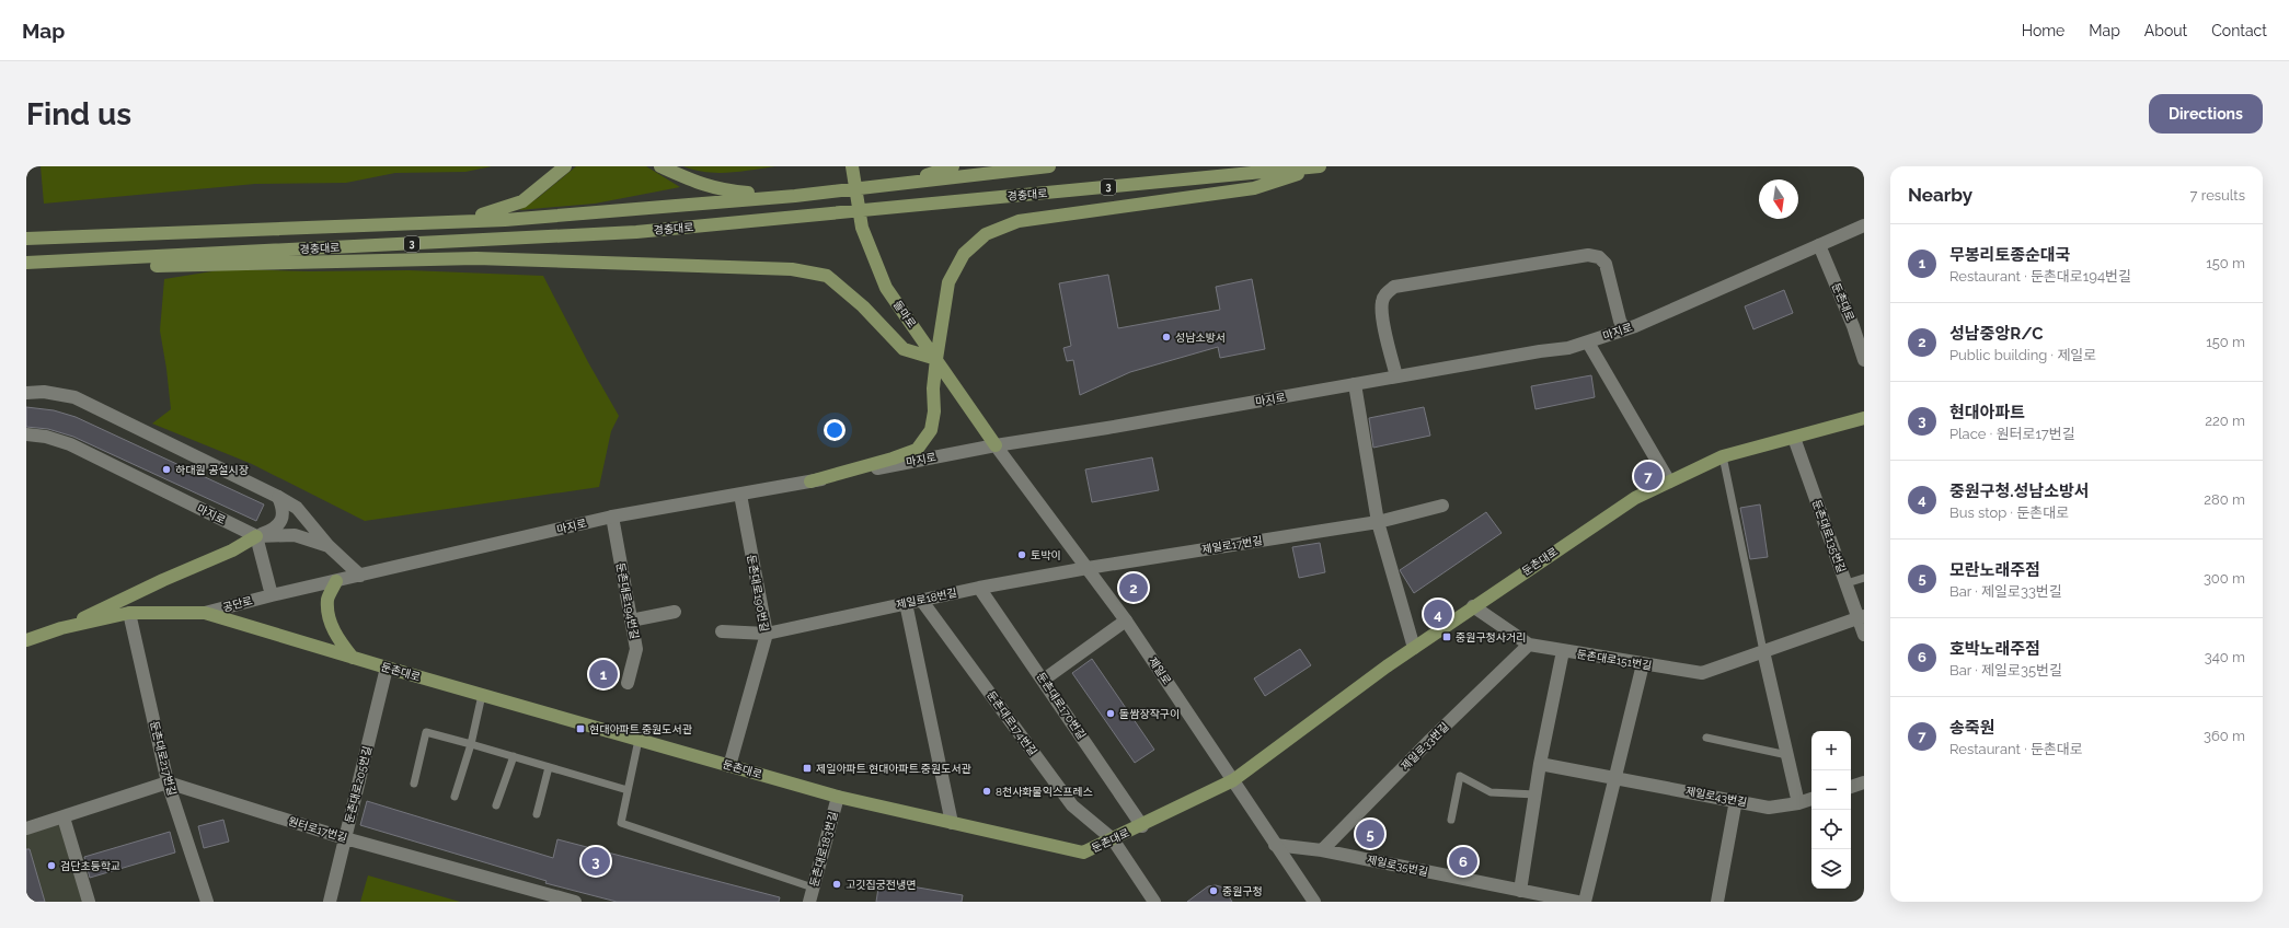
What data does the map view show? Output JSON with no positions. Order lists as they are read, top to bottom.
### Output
{
  "streets": {
    "main road": [
      "3",
      "경충대로",
      "둔촌대로",
      "돌마로"
    ],
    "street": [
      "마지로",
      "둔촌대로135번길",
      "제일로17번길",
      "둔촌대로190번길",
      "제일로18번길",
      "둔촌대로194번길",
      "공단로",
      "둔촌대로151번길",
      "제일로",
      "둔촌대로170번길",
      "둔촌대로174번길",
      "제일로33번길",
      "둔촌대로217번길",
      "둔촌대로205번길",
      "제일로43번길",
      "원터로17번길",
      "둔촌대로183번길",
      "제일로35번길"
    ]
  },
  "crossings": [
    ["둔촌대로", "마지로"],
    ["둔촌대로", "둔촌대로135번길"],
    ["둔촌대로", "둔촌대로190번길"],
    ["둔촌대로", "공단로"],
    ["둔촌대로", "둔촌대로151번길"],
    ["둔촌대로", "제일로"],
    ["둔촌대로", "둔촌대로170번길"],
    ["둔촌대로", "둔촌대로174번길"],
    ["둔촌대로", "둔촌대로217번길"],
    ["둔촌대로", "둔촌대로205번길"],
    ["둔촌대로", "둔촌대로183번길"],
    ["돌마로", "마지로"],
    ["돌마로", "제일로"],
    ["마지로", "둔촌대로190번길"],
    ["마지로", "둔촌대로194번길"],
    ["마지로", "공단로"],
    ["마지로", "제일로"],
    ["둔촌대로135번길", "둔촌대로151번길"],
    ["제일로17번길", "제일로18번길"],
    ["제일로17번길", "제일로"],
    ["둔촌대로190번길", "제일로18번길"],
    ["제일로18번길", "제일로"],
    ["제일로18번길", "둔촌대로170번길"],
    ["제일로18번길", "둔촌대로174번길"],
    ["둔촌대로151번길", "제일로33번길"],
    ["제일로", "제일로35번길"],
    ["제일로33번길", "제일로35번길"],
    ["둔촌대로217번길", "원터로17번길"],
    ["둔촌대로205번길", "원터로17번길"]
  ],
  "places": {
    "other": [
      "성남소방서",
      "하대원 공설시장",
      "토박이",
      "돌쌈장작구이",
      "8천사화물익스프레스",
      "검단초등학교",
      "고깃집궁전냉면",
      "중원구청"
    ],
    "transit": ["중원구청사거리", "현대아파트.중원도서관", "제일아파트.현대아파트.중원도서관"]
  },
  "north": "bottom",
  "page": {
    "header": "Map",
    "nav": [
      "Home",
      "Map",
      "About",
      "Contact"
    ],
    "buttons": "Directions",
    "title": "Find us",
    "heading": ["Nearby", "7 results"],
    "list": [
      {
        "mark": "1",
        "name": "무봉리토종순대국",
        "note": "Restaurant · 둔촌대로194번길",
        "value": "150 m"
      },
      {
        "mark": "2",
        "name": "성남중앙R/C",
        "note": "Public building · 제일로",
        "value": "150 m"
      },
      {
        "mark": "3",
        "name": "현대아파트",
        "note": "Place · 원터로17번길",
        "value": "220 m"
      },
      {
        "mark": "4",
        "name": "중원구청.성남소방서",
        "note": "Bus stop · 둔촌대로",
        "value": "280 m"
      },
      {
        "mark": "5",
        "name": "모란노래주점",
        "note": "Bar · 제일로33번길",
        "value": "300 m"
      },
      {
        "mark": "6",
        "name": "호박노래주점",
        "note": "Bar · 제일로35번길",
        "value": "340 m"
      },
      {
        "mark": "7",
        "name": "송죽원",
        "note": "Restaurant · 둔촌대로",
        "value": "360 m"
      }
    ],
    "pins": [
      "7",
      "2",
      "4",
      "1",
      "5",
      "3",
      "6"
    ],
    "map_buttons": ["+", "−"]
  }
}
